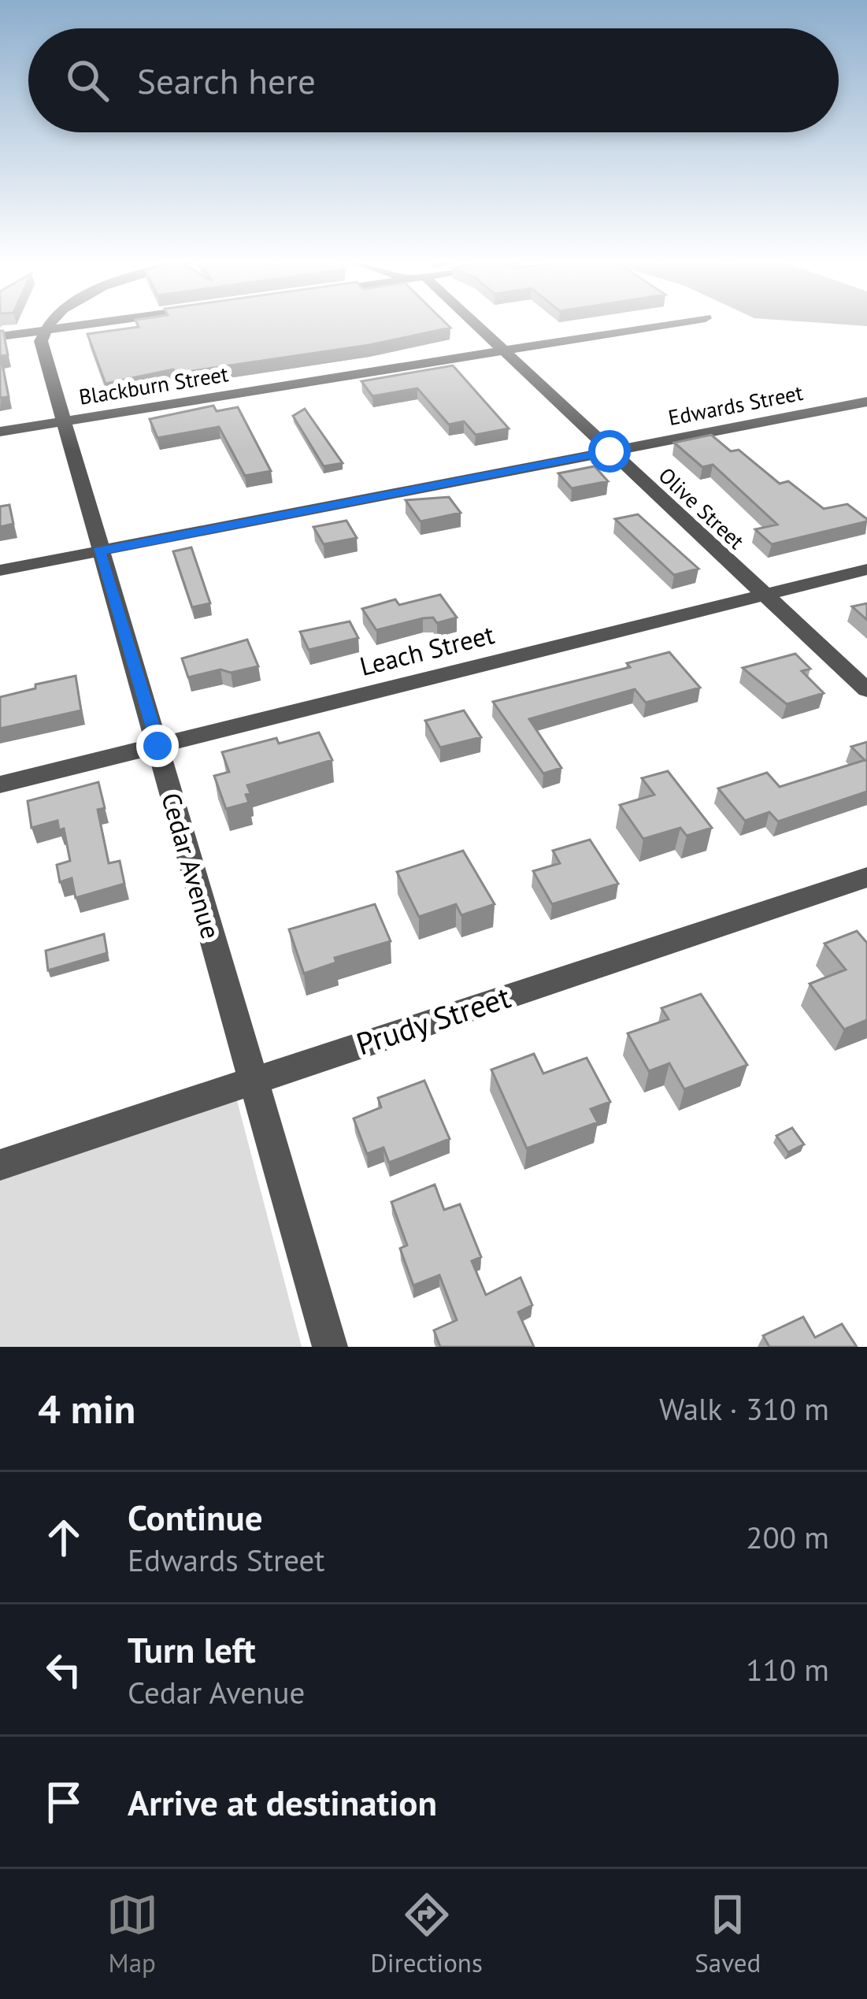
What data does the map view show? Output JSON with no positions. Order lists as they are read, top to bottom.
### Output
{
  "streets": {
    "street": [
      "Blackburn Street",
      "Edwards Street",
      "Olive Street",
      "Leach Street",
      "Cedar Avenue",
      "Prudy Street"
    ]
  },
  "crossings": [
    ["Blackburn Street", "Olive Street"],
    ["Blackburn Street", "Cedar Avenue"],
    ["Edwards Street", "Olive Street"],
    ["Edwards Street", "Cedar Avenue"],
    ["Olive Street", "Leach Street"],
    ["Leach Street", "Cedar Avenue"],
    ["Cedar Avenue", "Prudy Street"]
  ],
  "page": {
    "search": "Search here",
    "heading": ["4 min", "Walk · 310 m"],
    "list": [
      ["Continue", "Edwards Street", "200 m"],
      ["Turn left", "Cedar Avenue", "110 m"],
      "Arrive at destination"
    ],
    "nav": ["Map", "Directions", "Saved"]
  }
}
